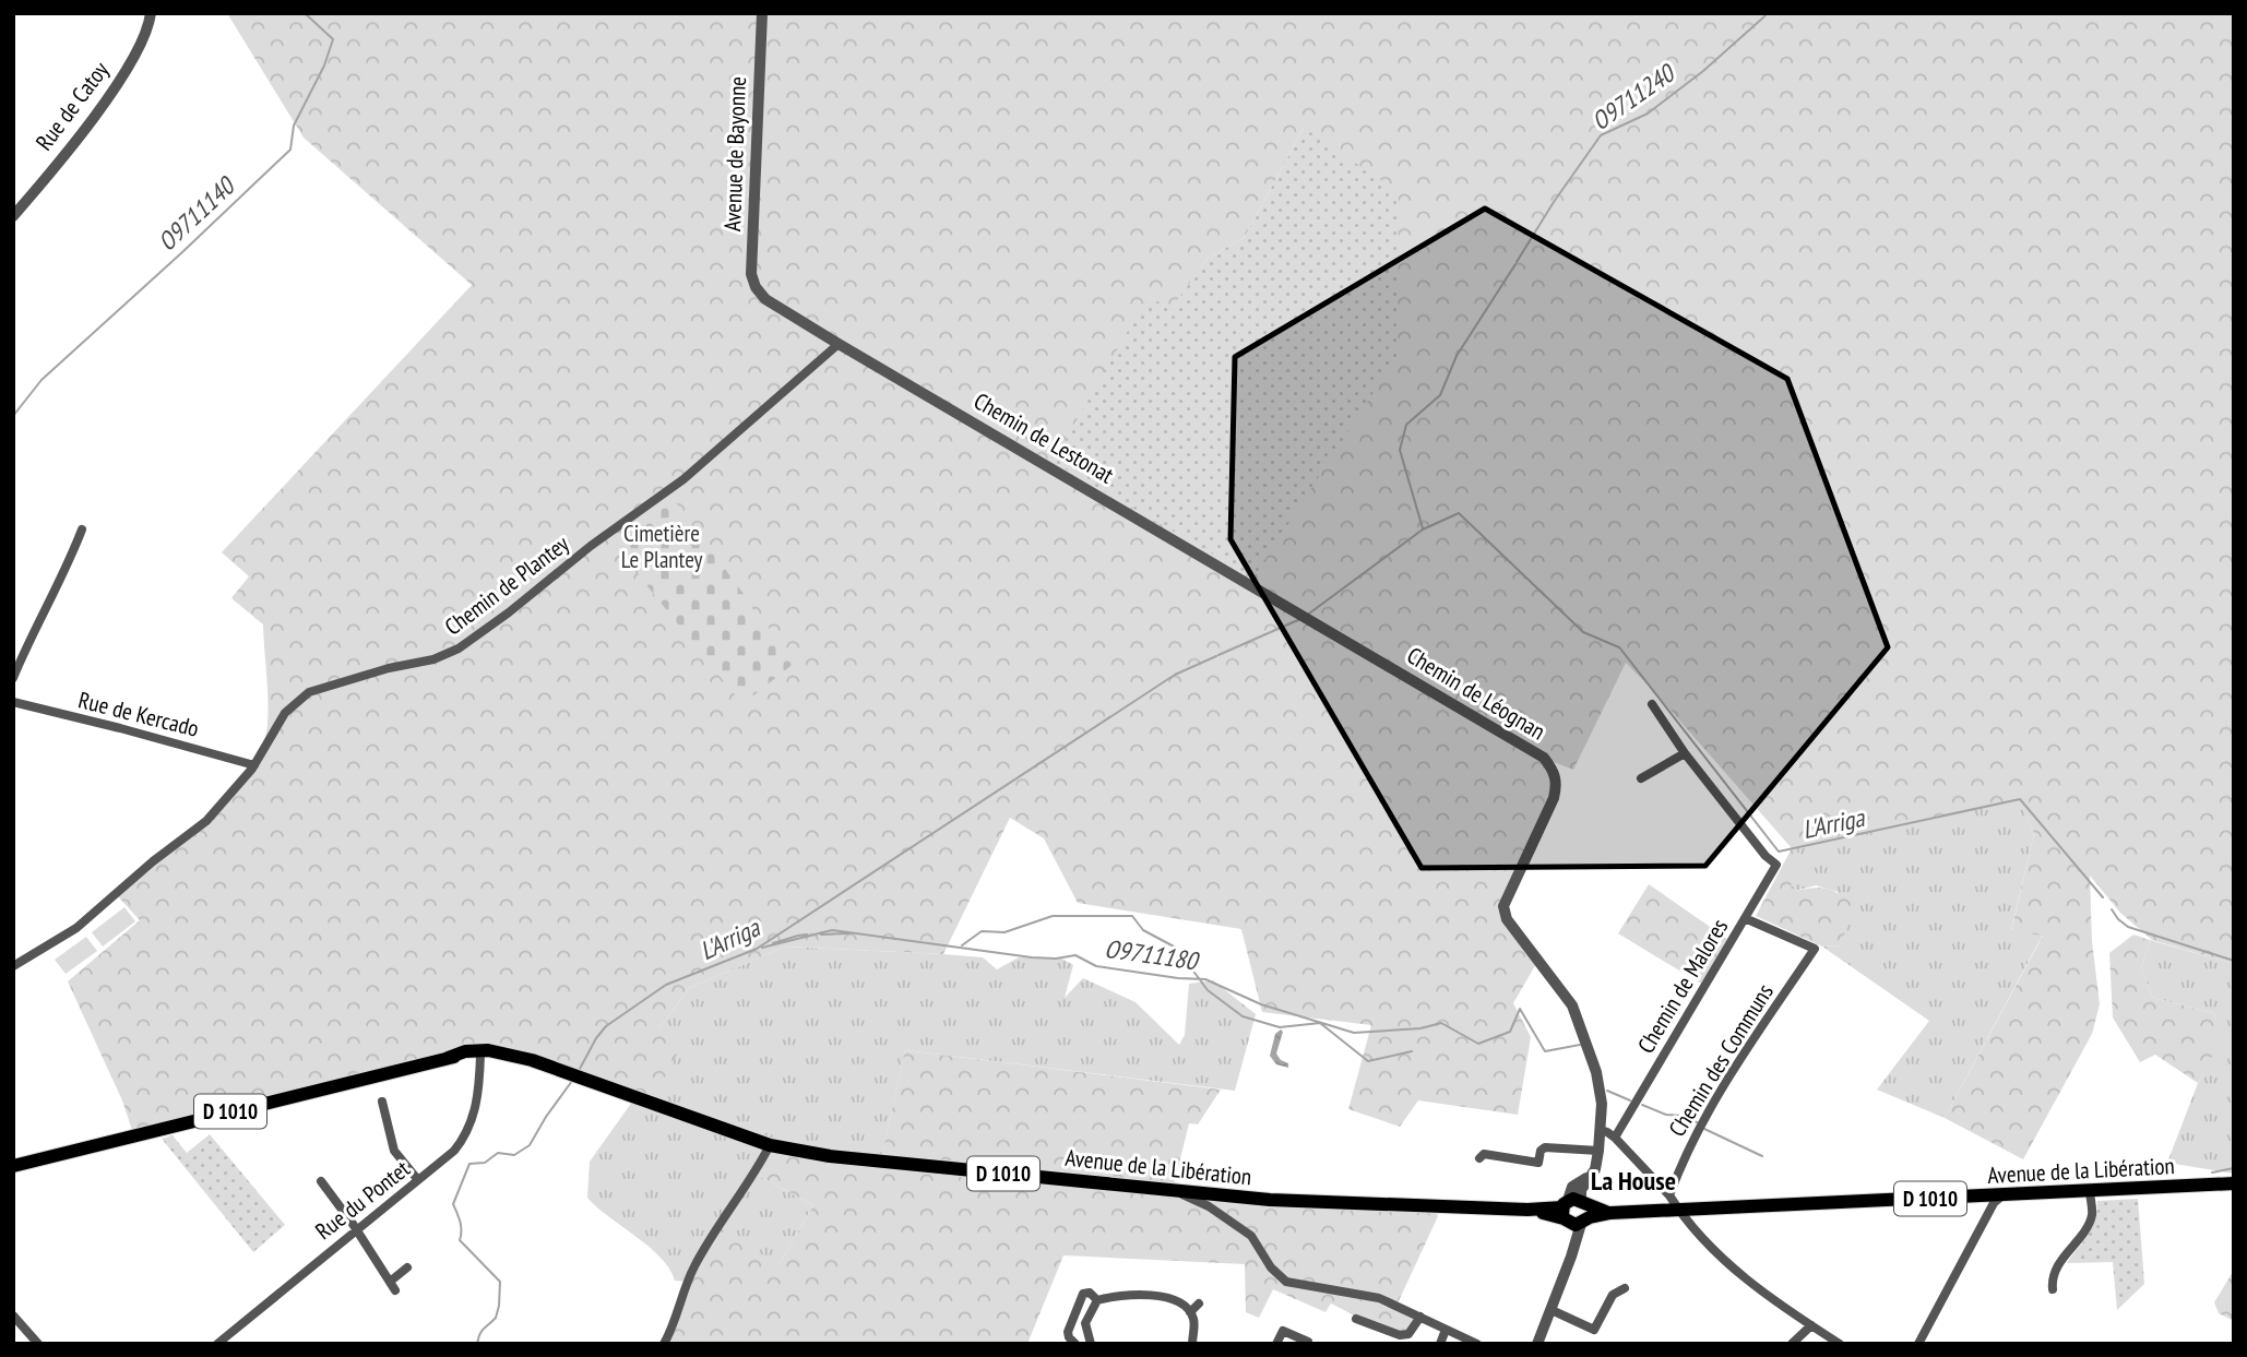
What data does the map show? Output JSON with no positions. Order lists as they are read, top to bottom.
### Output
{
  "streets": {
    "main road": ["D 1010", "Avenue de la Libération"],
    "street": [
      "Rue de Catoy",
      "Avenue de Bayonne",
      "Chemin de Lestonat",
      "Chemin de Plantey",
      "Chemin de Léognan",
      "Rue de Kercado",
      "Chemin de Malores",
      "Chemin des Communs",
      "Rue du Pontet"
    ]
  },
  "crossings": [
    ["Avenue de Bayonne", "Chemin de Lestonat"],
    ["Chemin de Lestonat", "Chemin de Plantey"],
    ["Chemin de Lestonat", "Chemin de Léognan"],
    ["Chemin de Plantey", "Rue de Kercado"],
    ["Chemin de Léognan", "Avenue de la Libération"],
    ["Chemin de Malores", "Chemin des Communs"],
    ["D 1010", "Avenue de la Libération"],
    ["D 1010", "Rue du Pontet"]
  ],
  "districts": ["La House"],
  "water": [
    "O9711240",
    "O9711140",
    "L'Arriga",
    "O9711180"
  ],
  "parks": ["Cimetière Le Plantey"]
}
